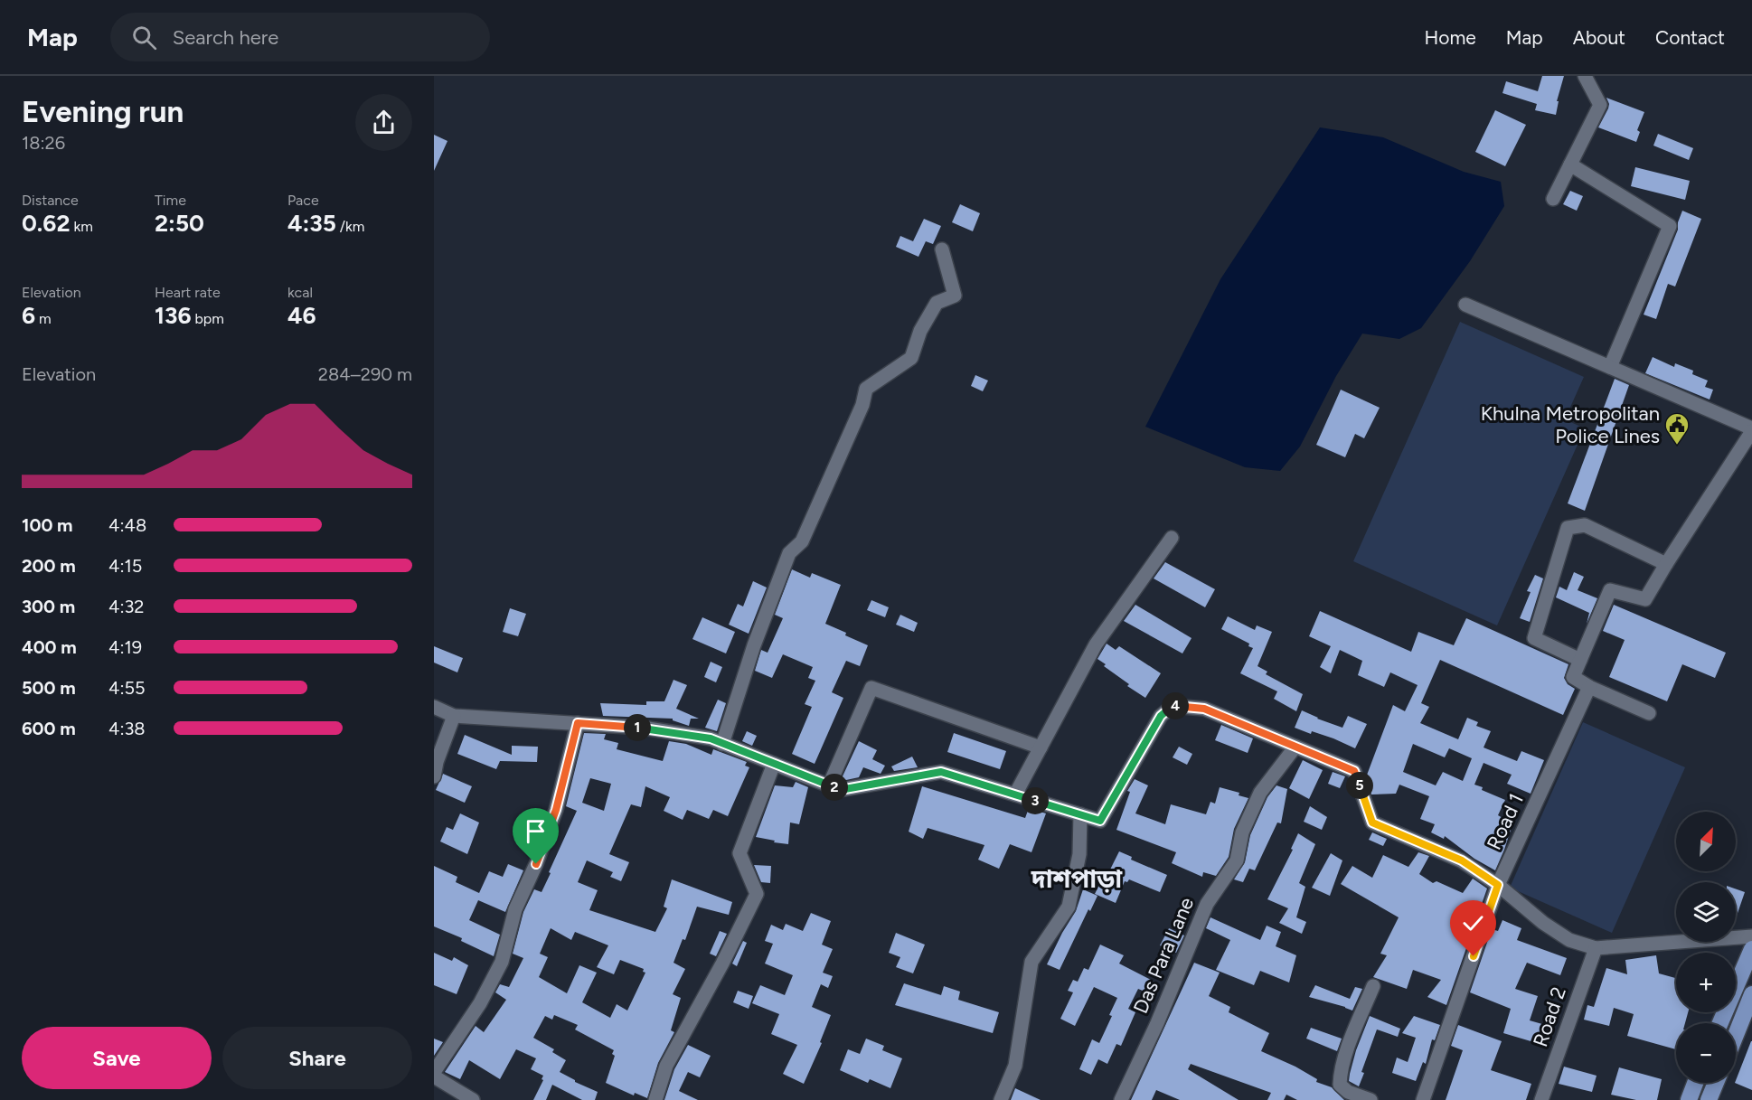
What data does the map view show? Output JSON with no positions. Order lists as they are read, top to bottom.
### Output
{
  "streets": {
    "street": ["Road 1", "Das Para Lane", "Road 2"]
  },
  "districts": ["দাশপাড়া"],
  "places": {
    "public building": ["Khulna Metropolitan Police Lines"]
  },
  "north": "top right",
  "page": {
    "header": "Map",
    "search": "Search here",
    "nav": [
      "Home",
      "Map",
      "About",
      "Contact"
    ],
    "heading": ["Evening run", "18:26"],
    "stats": [
      ["Distance", "0.62 km"],
      ["Time", "2:50"],
      ["Pace", "4:35 /km"],
      ["Elevation", "6 m"],
      ["Heart rate", "136 bpm"],
      ["kcal", "46"]
    ],
    "chart": ["Elevation", "284–290 m"],
    "list": [
      {
        "name": "100 m",
        "note": "4:48"
      },
      {
        "name": "200 m",
        "note": "4:15"
      },
      {
        "name": "300 m",
        "note": "4:32"
      },
      {
        "name": "400 m",
        "note": "4:19"
      },
      {
        "name": "500 m",
        "note": "4:55"
      },
      {
        "name": "600 m",
        "note": "4:38"
      }
    ],
    "pins": [
      "4",
      "1",
      "5",
      "2",
      "3"
    ],
    "map_buttons": ["+", "−"],
    "buttons": ["Save", "Share"]
  }
}
